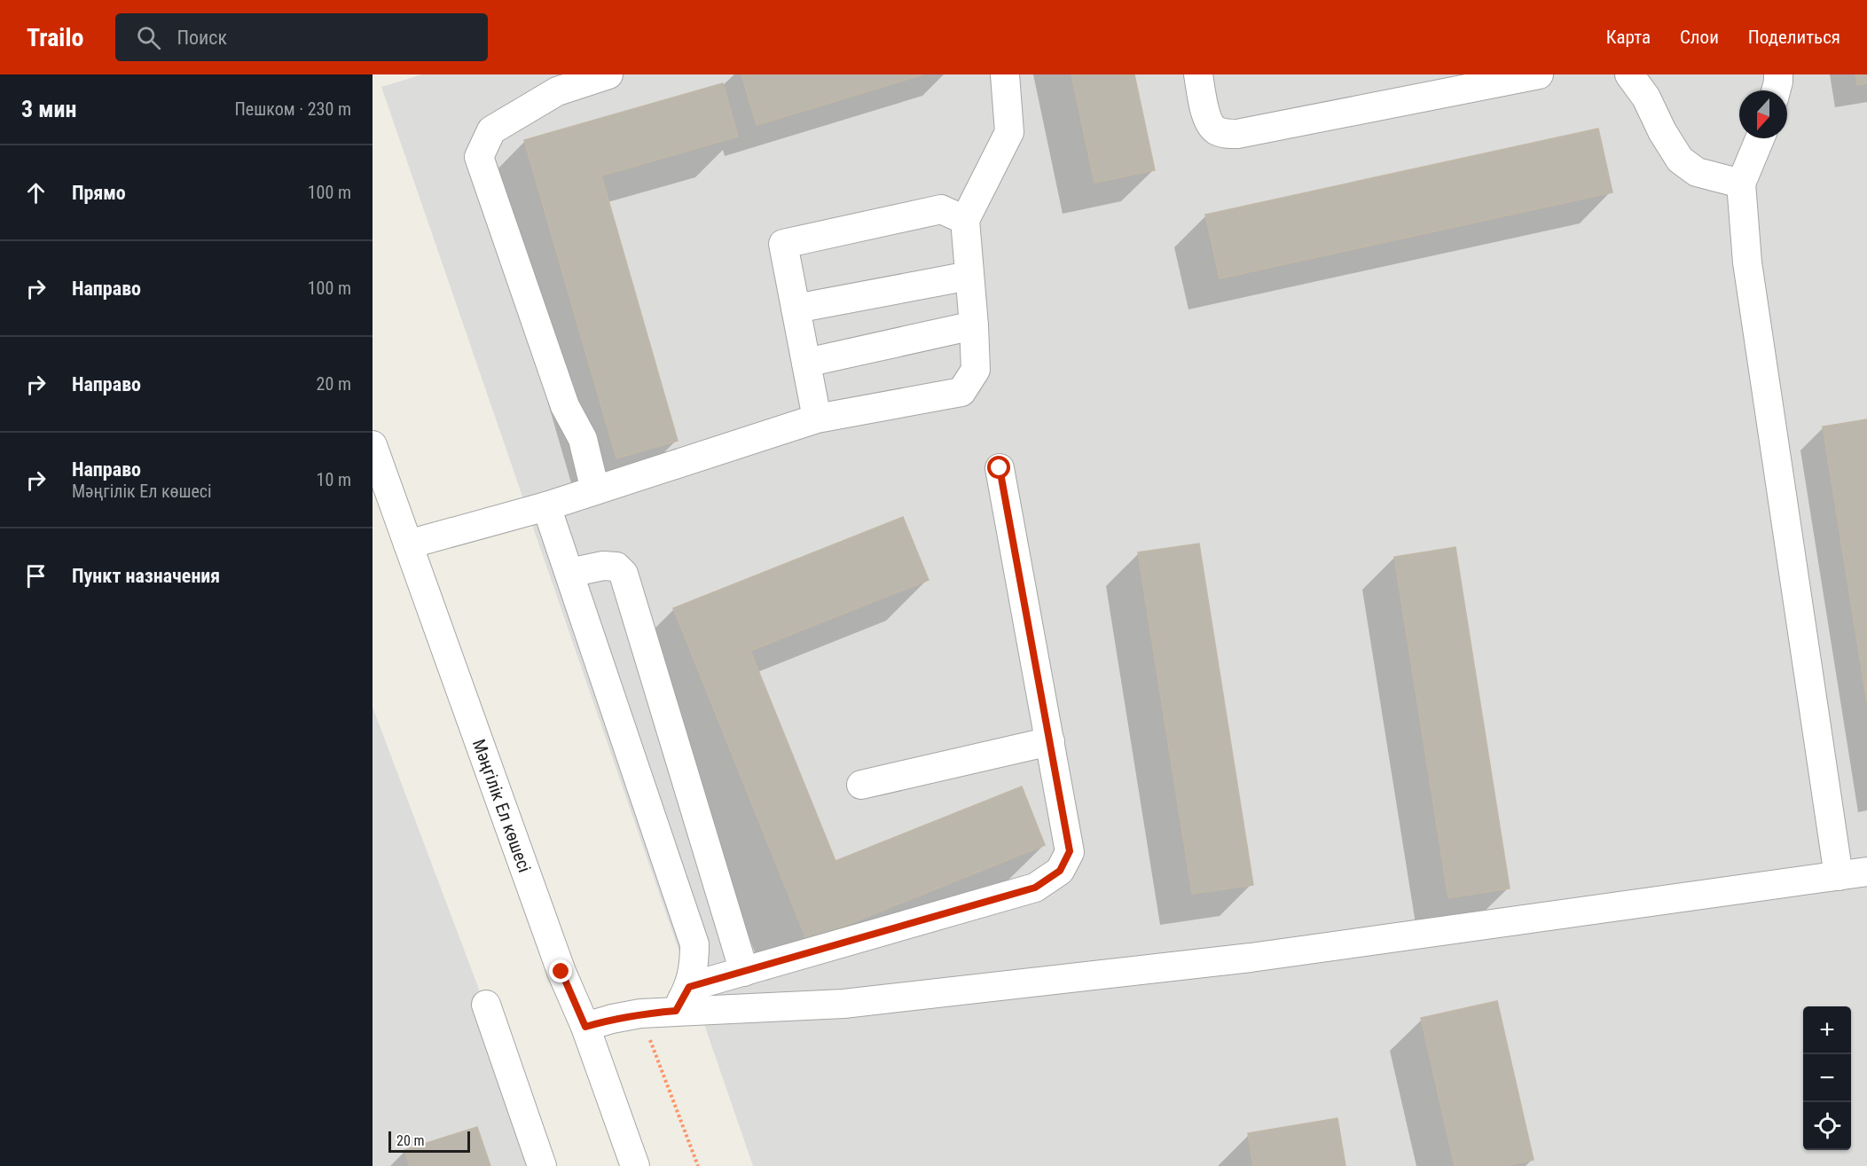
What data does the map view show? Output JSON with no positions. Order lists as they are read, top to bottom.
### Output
{
  "streets": {
    "street": ["Мәңгілік Ел көшесі"]
  },
  "scale_bar": "20 m",
  "north": "bottom",
  "page": {
    "header": "Trailo",
    "search": "Поиск",
    "nav": ["Карта", "Слои", "Поделиться"],
    "heading": ["3 мин", "Пешком · 230 m"],
    "list": [
      ["Прямо", "100 m"],
      ["Направо", "100 m"],
      ["Направо", "20 m"],
      ["Направо", "Мәңгілік Ел көшесі", "10 m"],
      "Пункт назначения"
    ],
    "map_buttons": ["+", "−"],
    "scale": "20 m"
  }
}
